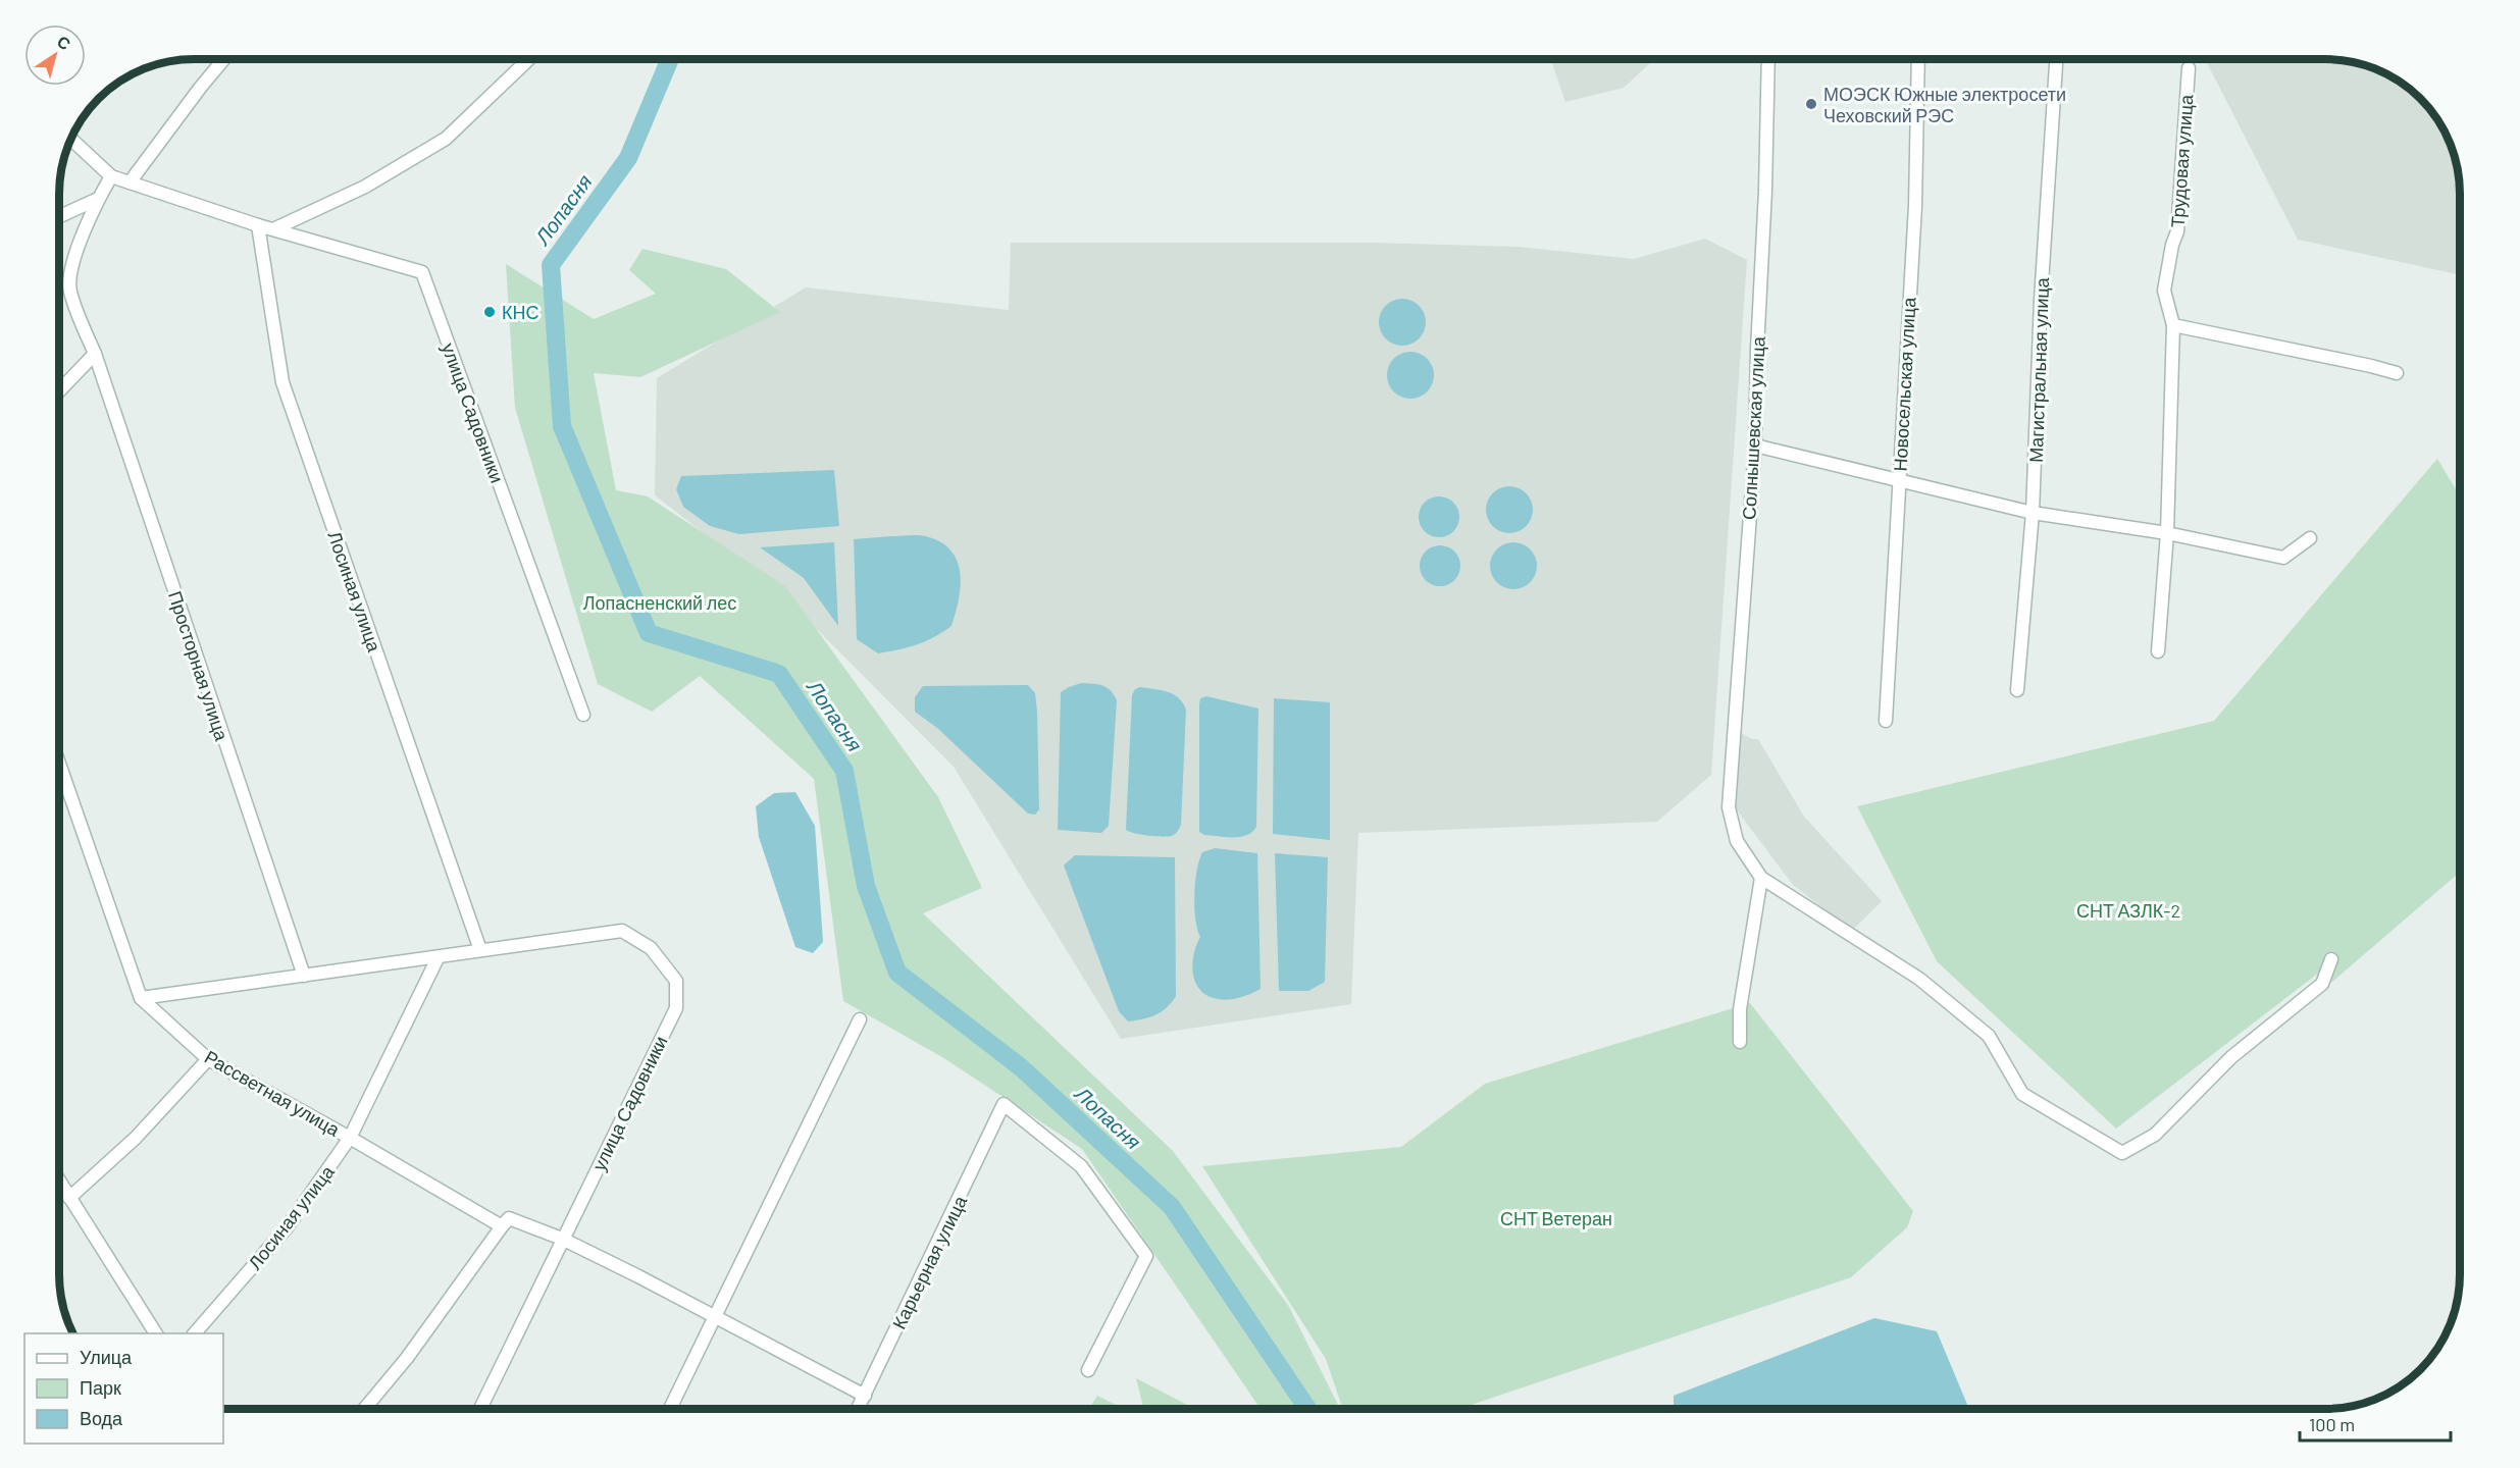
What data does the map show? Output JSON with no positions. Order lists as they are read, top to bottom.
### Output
{
  "streets": {
    "street": [
      "Трудовая улица",
      "Магистральная улица",
      "Новосельская улица",
      "улица Садовники",
      "Солнышевская улица",
      "Лосиная улица",
      "Просторная улица",
      "Рассветная улица",
      "Карьерная улица"
    ]
  },
  "crossings": [
    ["улица Садовники", "Лосиная улица"],
    ["улица Садовники", "Просторная улица"],
    ["улица Садовники", "Рассветная улица"],
    ["Лосиная улица", "Рассветная улица"]
  ],
  "water": ["Лопасня"],
  "parks": ["Лопасненский лес", "СНТ АЗЛК-2", "СНТ Ветеран"],
  "places": ["МОЭСК Южные электросети Чеховский РЭС", "КНС"],
  "legend": ["Улица", "Парк", "Вода"],
  "scale_bar": "100 m",
  "north": "top right"
}
